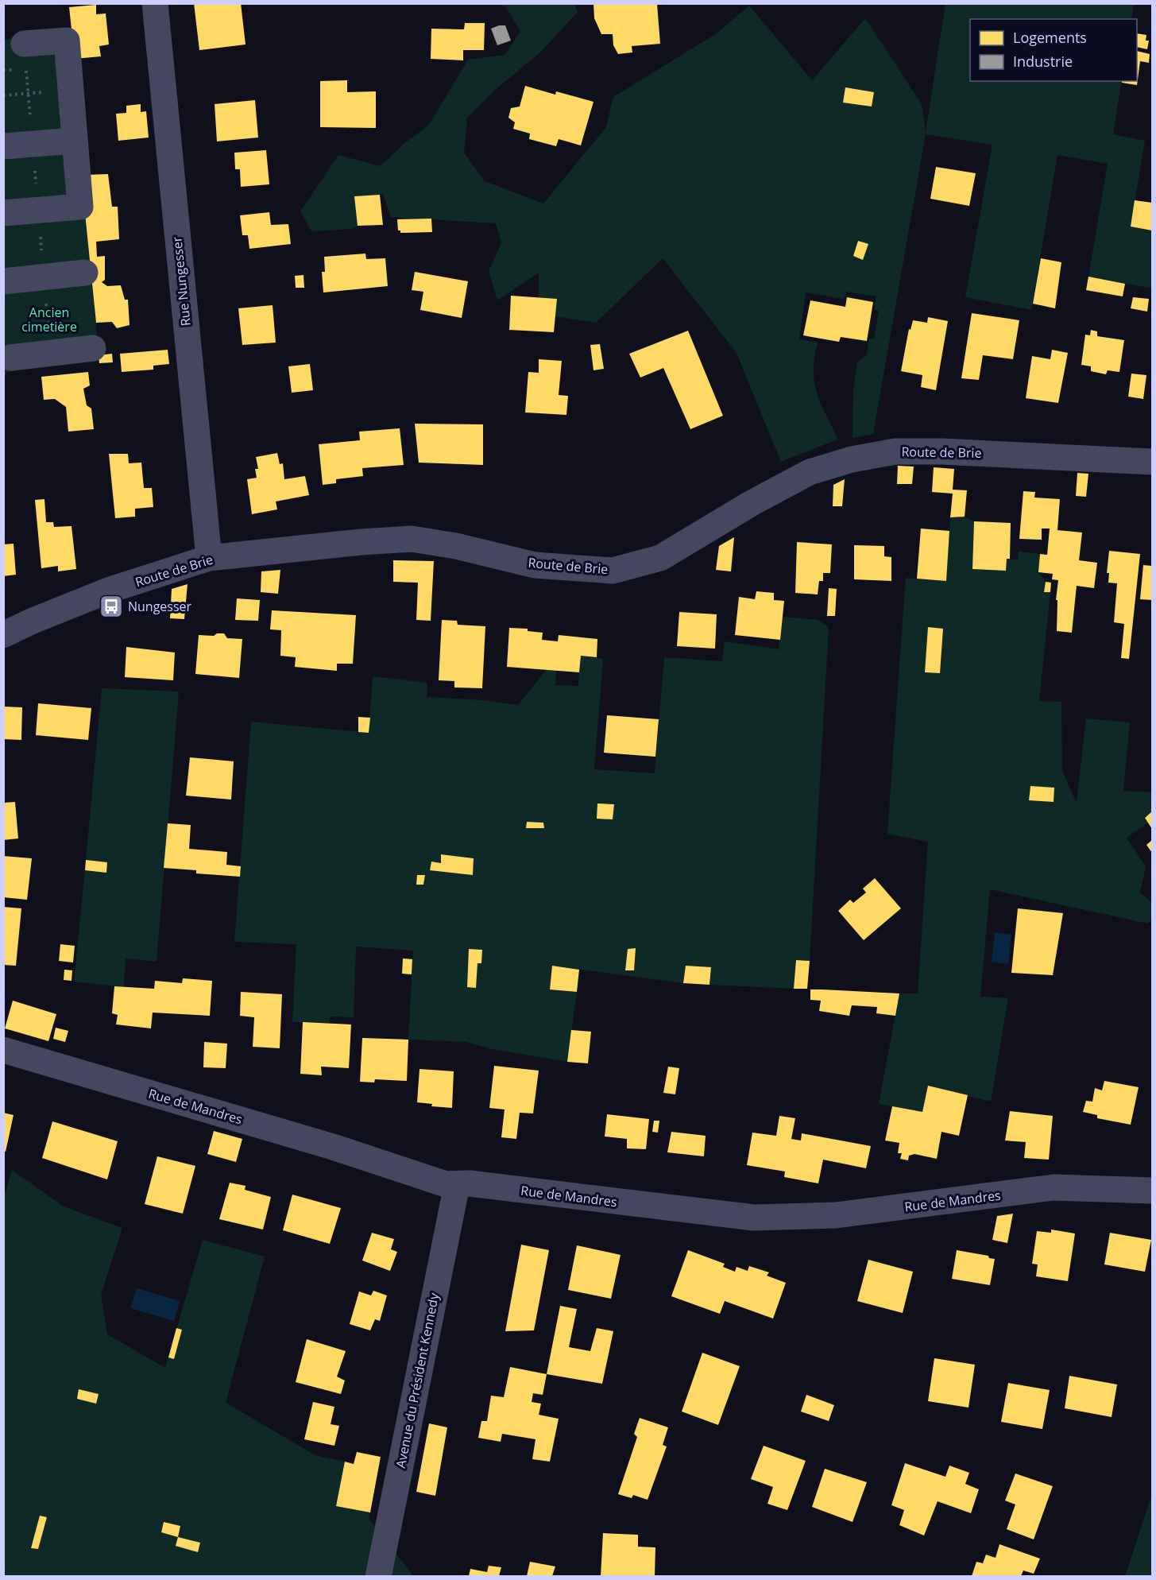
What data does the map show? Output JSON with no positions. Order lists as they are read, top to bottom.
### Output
{
  "streets": {
    "street": [
      "Rue Nungesser",
      "Route de Brie",
      "Rue de Mandres",
      "Avenue du Président Kennedy"
    ]
  },
  "crossings": [
    ["Rue Nungesser", "Route de Brie"],
    ["Rue de Mandres", "Avenue du Président Kennedy"]
  ],
  "parks": ["Ancien cimetière"],
  "places": {
    "bus stop": ["Nungesser"]
  },
  "legend": ["Logements", "Industrie"]
}
